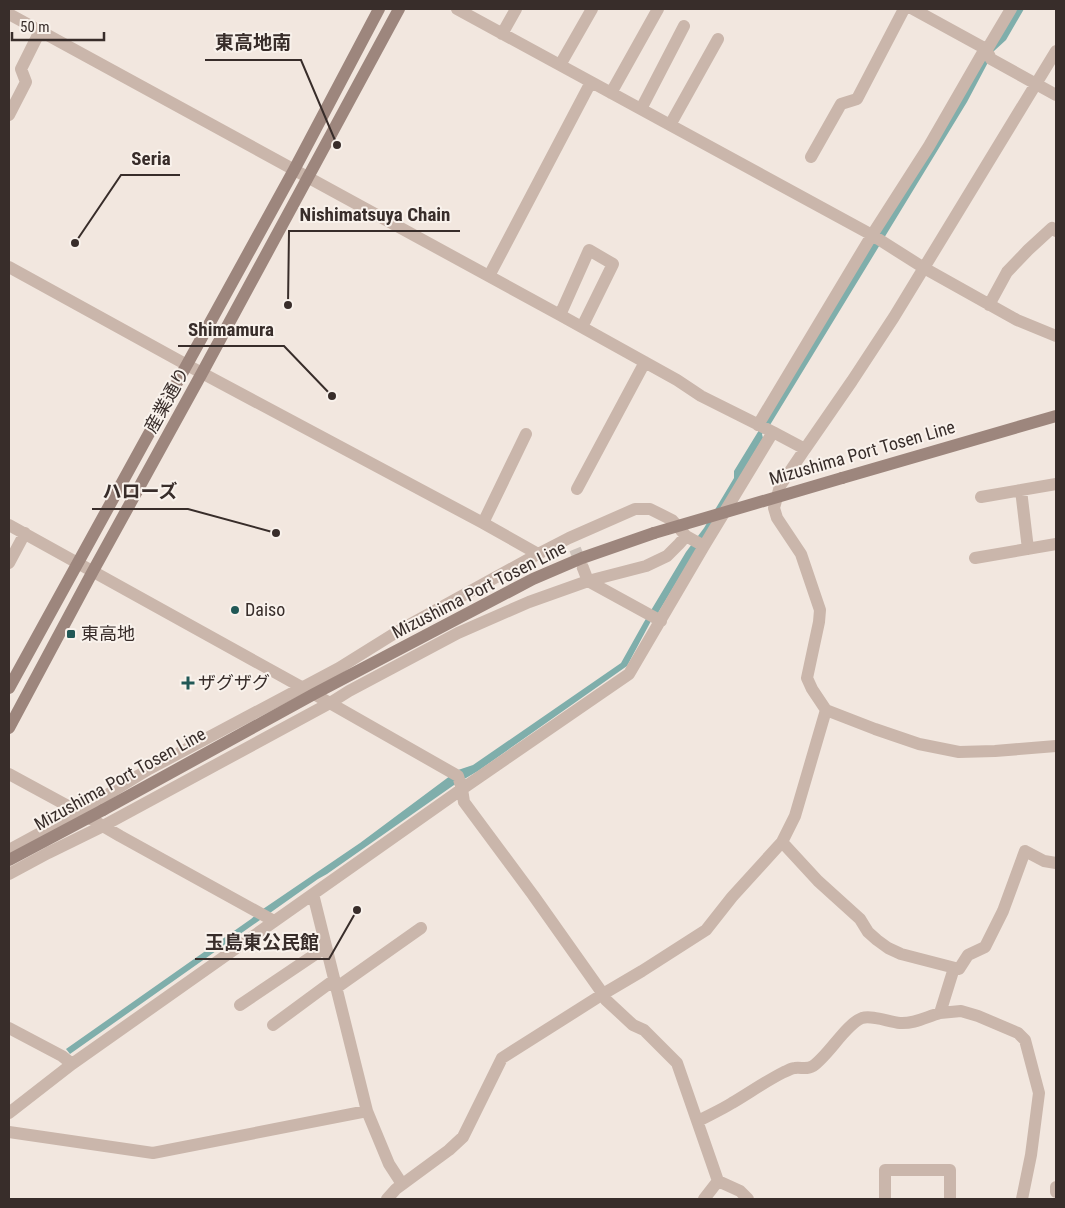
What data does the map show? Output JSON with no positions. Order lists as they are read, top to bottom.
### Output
{
  "streets": {
    "street": ["産業通り", "Mizushima Port Tosen Line"]
  },
  "places": {
    "other": [
      "東高地南",
      "Seria",
      "Nishimatsuya Chain",
      "Shimamura",
      "ハローズ",
      "Daiso",
      "玉島東公民館"
    ],
    "transit": ["東高地"],
    "health": ["ザグザグ"]
  },
  "scale_bar": "50 m"
}
